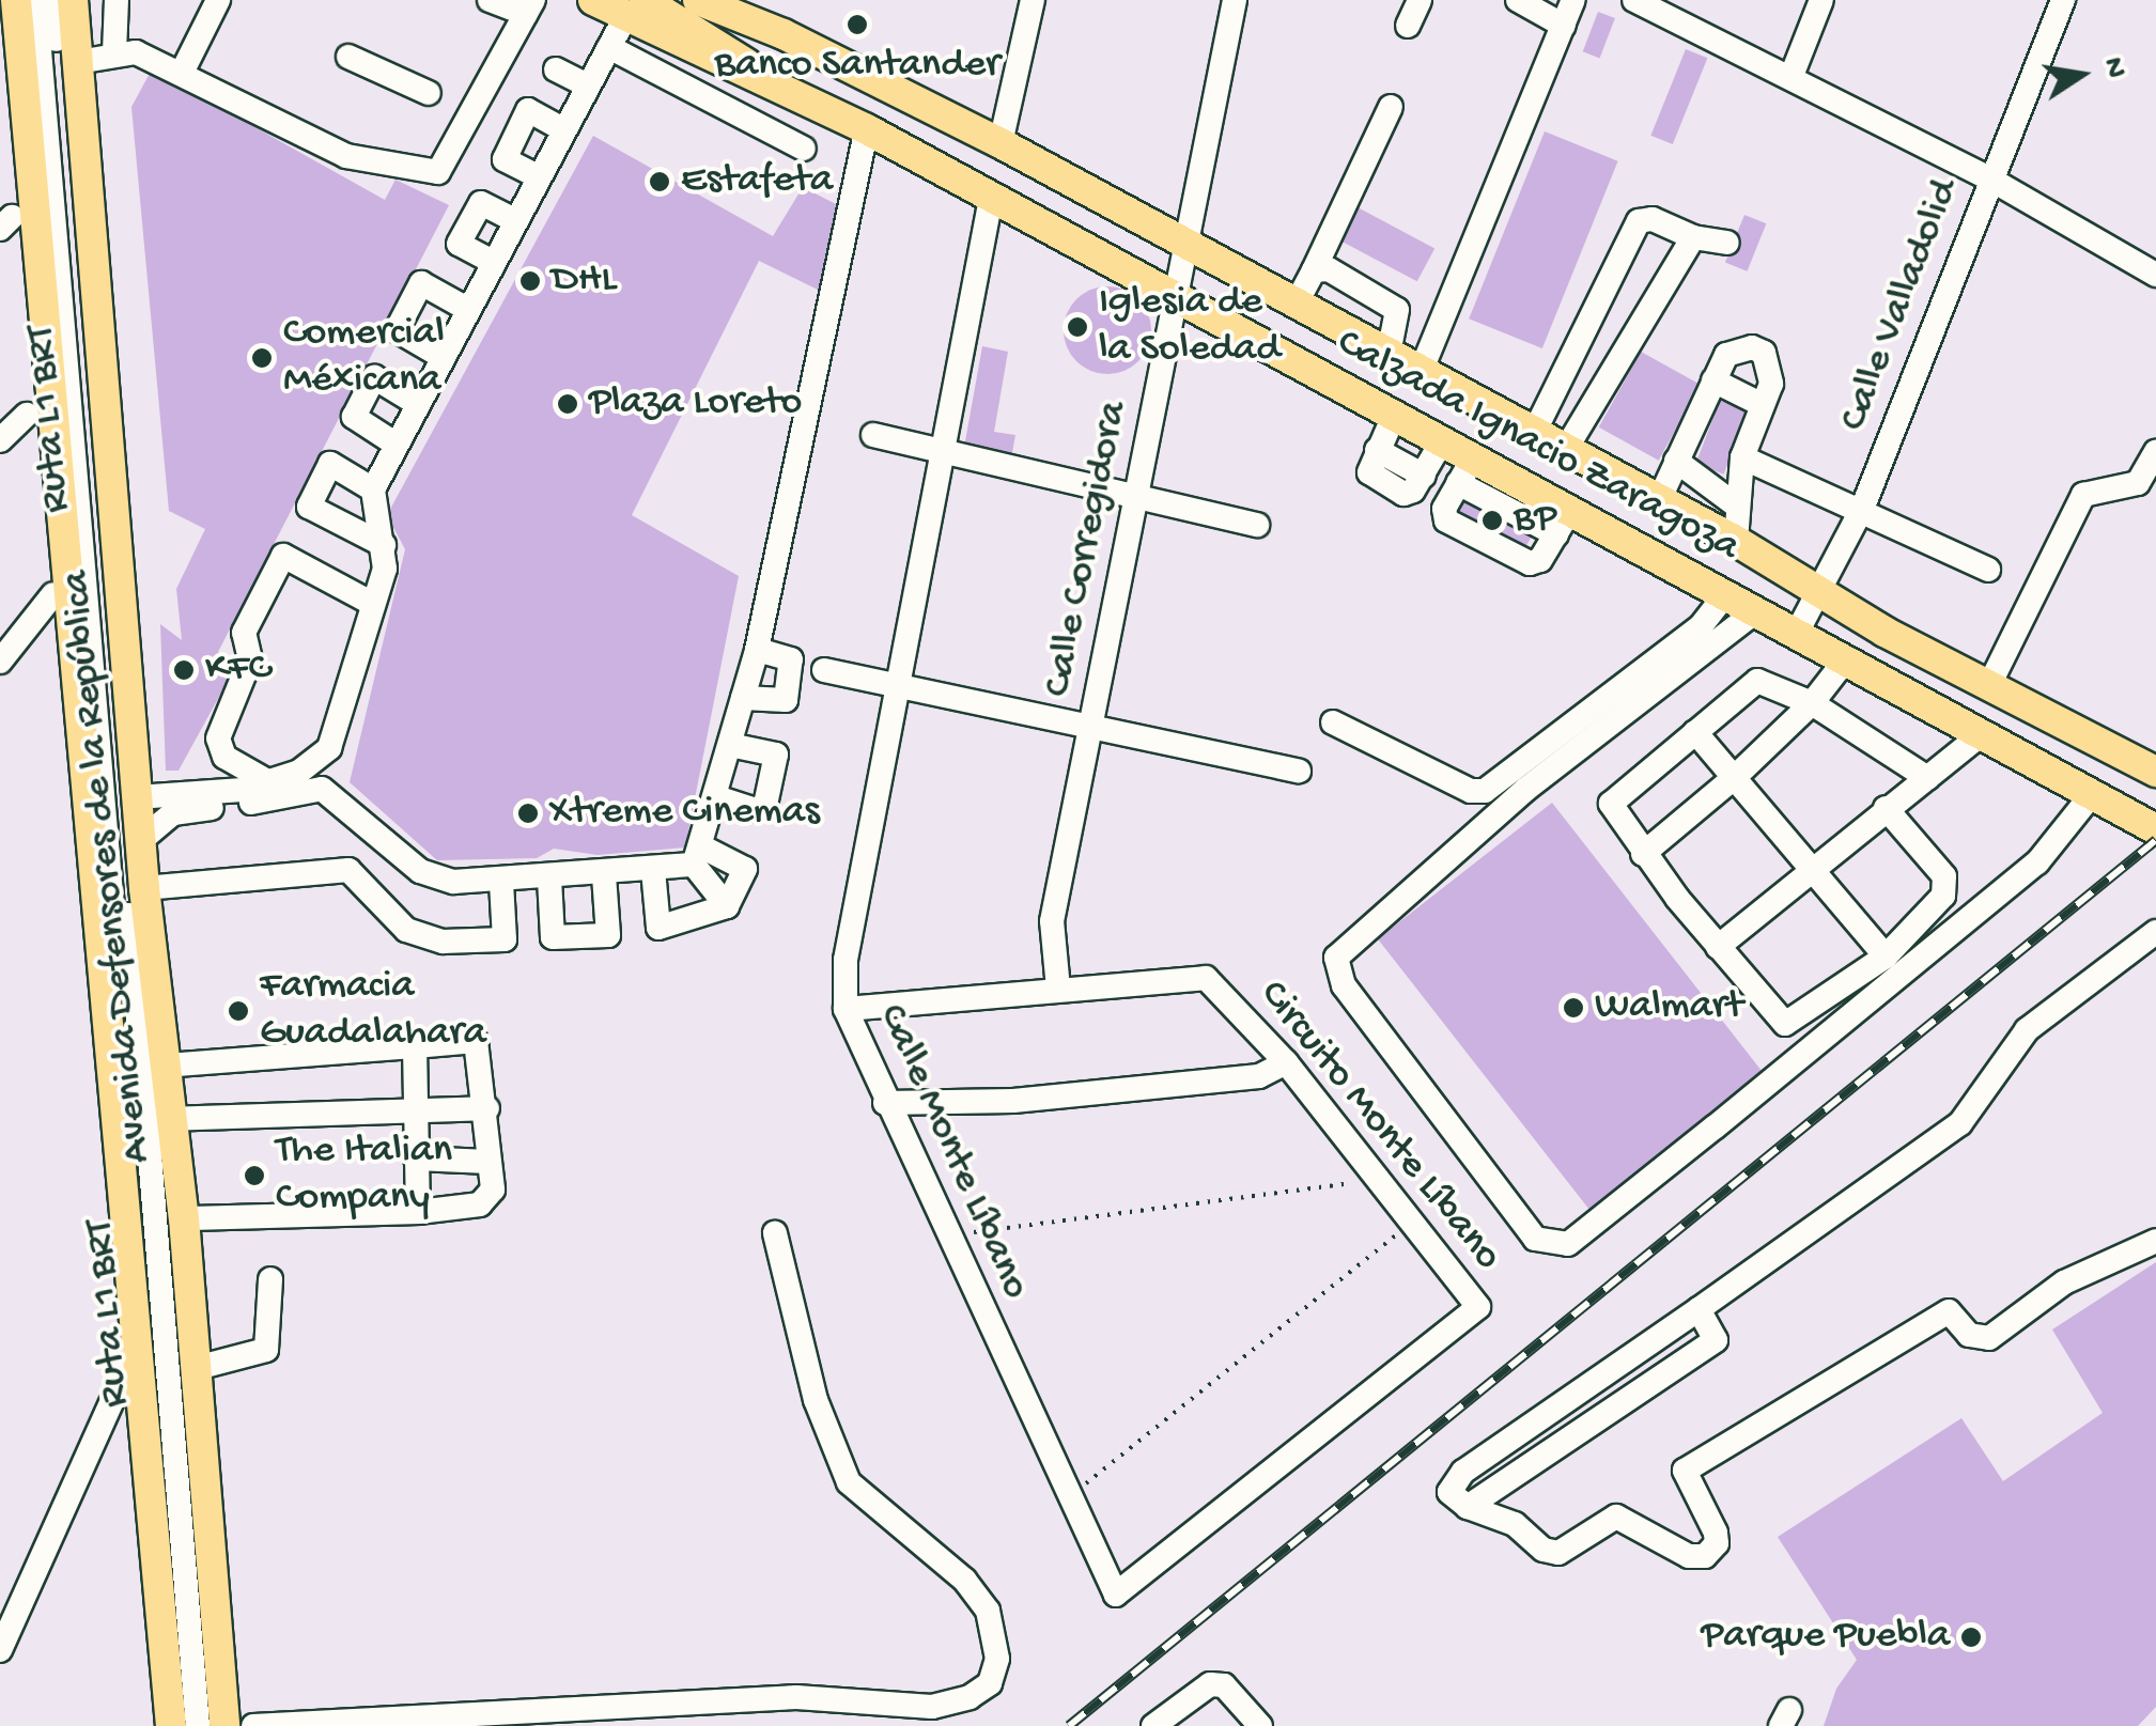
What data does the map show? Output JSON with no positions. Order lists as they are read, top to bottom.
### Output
{
  "streets": {
    "main road": ["Calzada Ignacio Zaragoza", "Avenida Defensores de la República"],
    "street": [
      "Calle Valladolid",
      "Ruta L1 BRT",
      "Calle Corregidora",
      "Circuito Monte Líbano",
      "Calle Monte Líbano"
    ]
  },
  "crossings": [
    ["Calle Valladolid", "Calzada Ignacio Zaragoza"],
    ["Ruta L1 BRT", "Avenida Defensores de la República"],
    ["Calzada Ignacio Zaragoza", "Calle Corregidora"],
    ["Calzada Ignacio Zaragoza", "Calle Monte Líbano"],
    ["Calle Corregidora", "Circuito Monte Líbano"],
    ["Circuito Monte Líbano", "Calle Monte Líbano"]
  ],
  "places": [
    "Banco Santander",
    "Estafeta",
    "DHL",
    "Iglesia de la Soledad",
    "Comercial Méxicana",
    "Plaza Loreto",
    "BP",
    "KFC",
    "Xtreme Cinemas",
    "Walmart",
    "Farmacia Guadalahara",
    "The Italian Company",
    "Parque Puebla"
  ],
  "north": "right"
}
